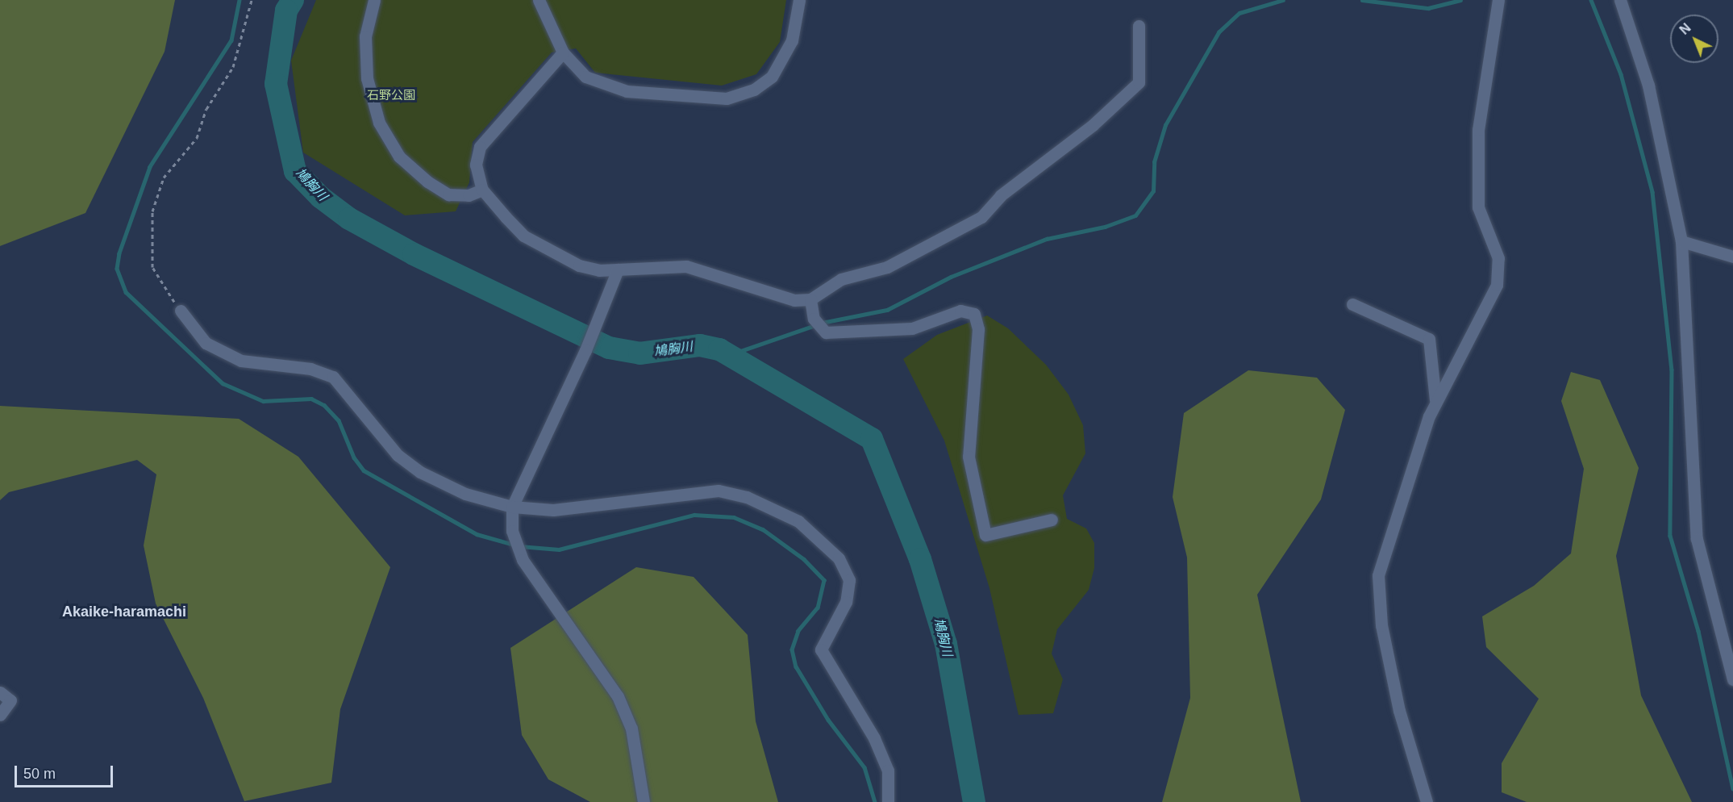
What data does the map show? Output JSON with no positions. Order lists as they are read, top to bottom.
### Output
{
  "districts": ["Akaike-haramachi"],
  "water": ["鳩胸川"],
  "parks": ["石野公園"],
  "scale_bar": "50 m",
  "north": "top left"
}
